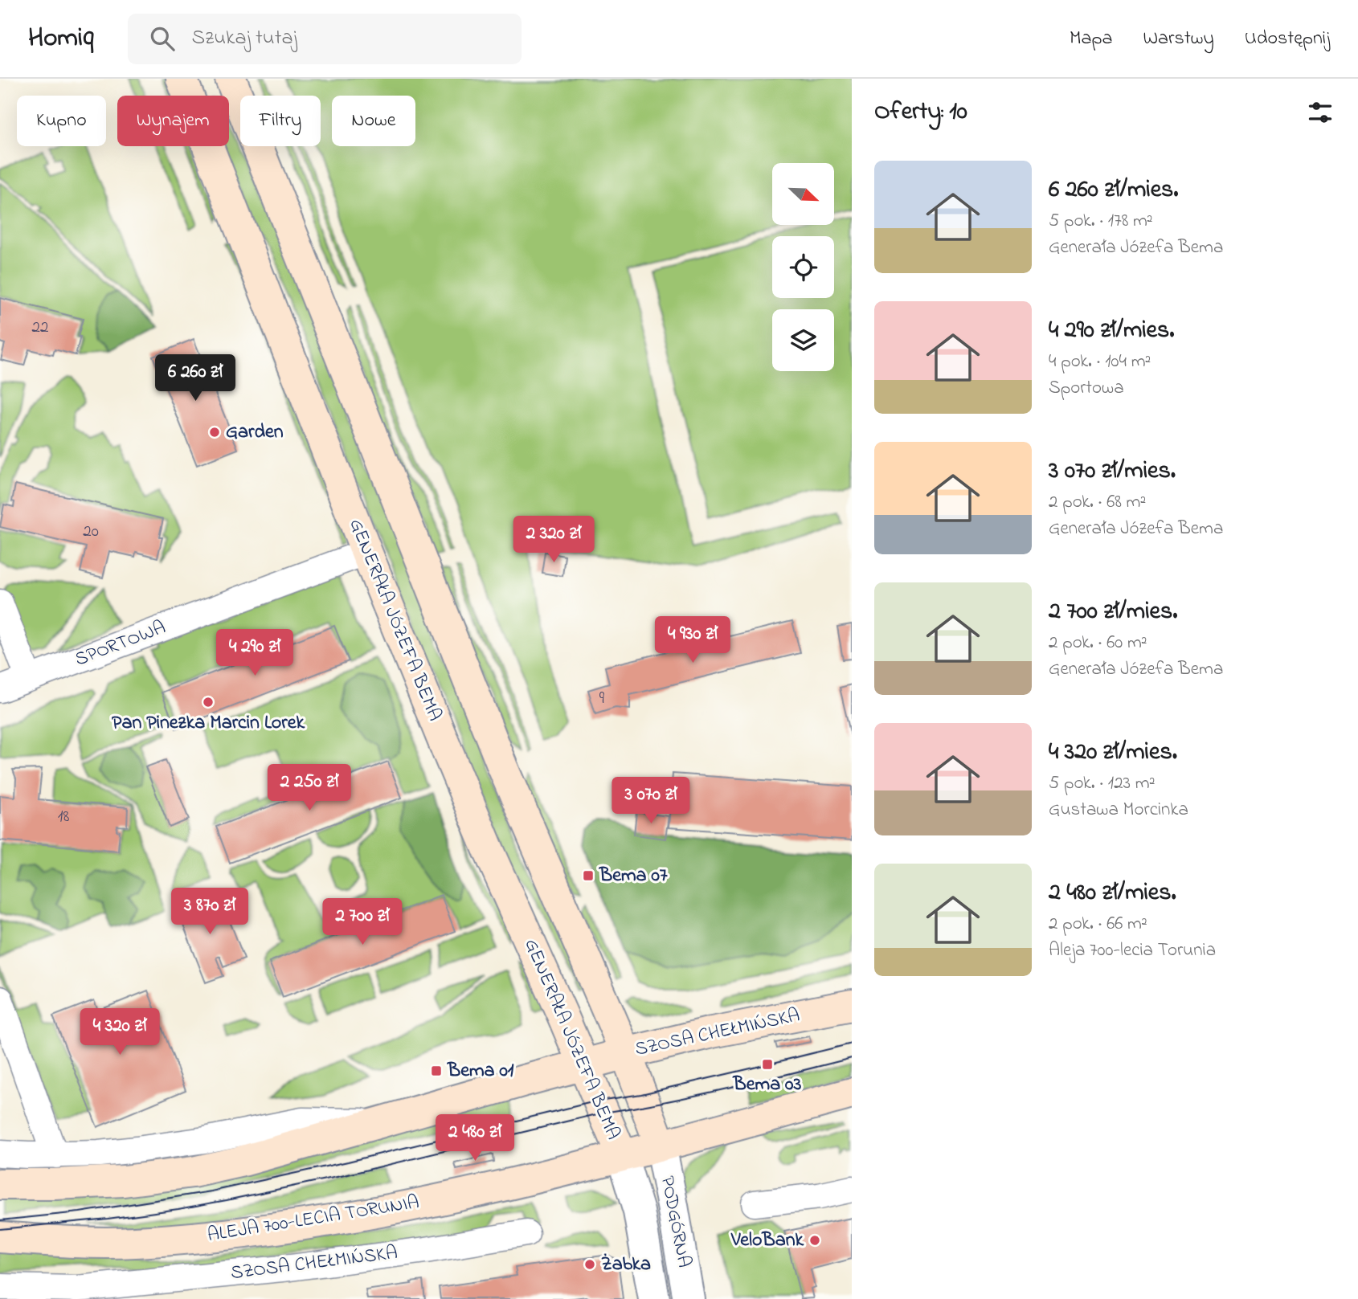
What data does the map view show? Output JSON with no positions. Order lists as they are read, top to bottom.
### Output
{
  "streets": {
    "main road": ["GENERAŁA JÓZEFA BEMA", "SZOSA CHEŁMIŃSKA", "ALEJA 700-LECIA TORUNIA"],
    "street": ["SPORTOWA", "PODGÓRNA"]
  },
  "crossings": [
    ["GENERAŁA JÓZEFA BEMA", "SPORTOWA"],
    ["GENERAŁA JÓZEFA BEMA", "SZOSA CHEŁMIŃSKA"],
    ["GENERAŁA JÓZEFA BEMA", "ALEJA 700-LECIA TORUNIA"],
    ["GENERAŁA JÓZEFA BEMA", "PODGÓRNA"],
    ["ALEJA 700-LECIA TORUNIA", "PODGÓRNA"]
  ],
  "places": {
    "other": [
      "Garden",
      "Pan Pinezka Marcin Lorek",
      "VeloBank",
      "Żabka"
    ],
    "transit": ["Bema 07", "Bema 03", "Bema 01"]
  },
  "house_numbers": [
    "22",
    "20",
    "9",
    "18"
  ],
  "north": "bottom right",
  "page": {
    "header": "Homiq",
    "search": "Szukaj tutaj",
    "nav": ["Mapa", "Warstwy", "Udostępnij"],
    "heading": "Oferty: 10",
    "chip": [
      "Kupno",
      "Wynajem",
      "Filtry",
      "Nowe"
    ],
    "list": [
      {
        "name": "6 260 zł/mies.",
        "note": "5 pok. · 178 m² · Generała Józefa Bema"
      },
      {
        "name": "4 290 zł/mies.",
        "note": "4 pok. · 104 m² · Sportowa"
      },
      {
        "name": "3 070 zł/mies.",
        "note": "2 pok. · 68 m² · Generała Józefa Bema"
      },
      {
        "name": "2 700 zł/mies.",
        "note": "2 pok. · 60 m² · Generała Józefa Bema"
      },
      {
        "name": "4 320 zł/mies.",
        "note": "5 pok. · 123 m² · Gustawa Morcinka"
      },
      {
        "name": "2 480 zł/mies.",
        "note": "2 pok. · 66 m² · Aleja 700-lecia Torunia"
      }
    ],
    "price": [
      "6 260 zł",
      "2 320 zł",
      "4 930 zł",
      "4 290 zł",
      "2 250 zł",
      "3 070 zł",
      "3 870 zł",
      "2 700 zł",
      "4 320 zł",
      "2 480 zł"
    ]
  }
}
